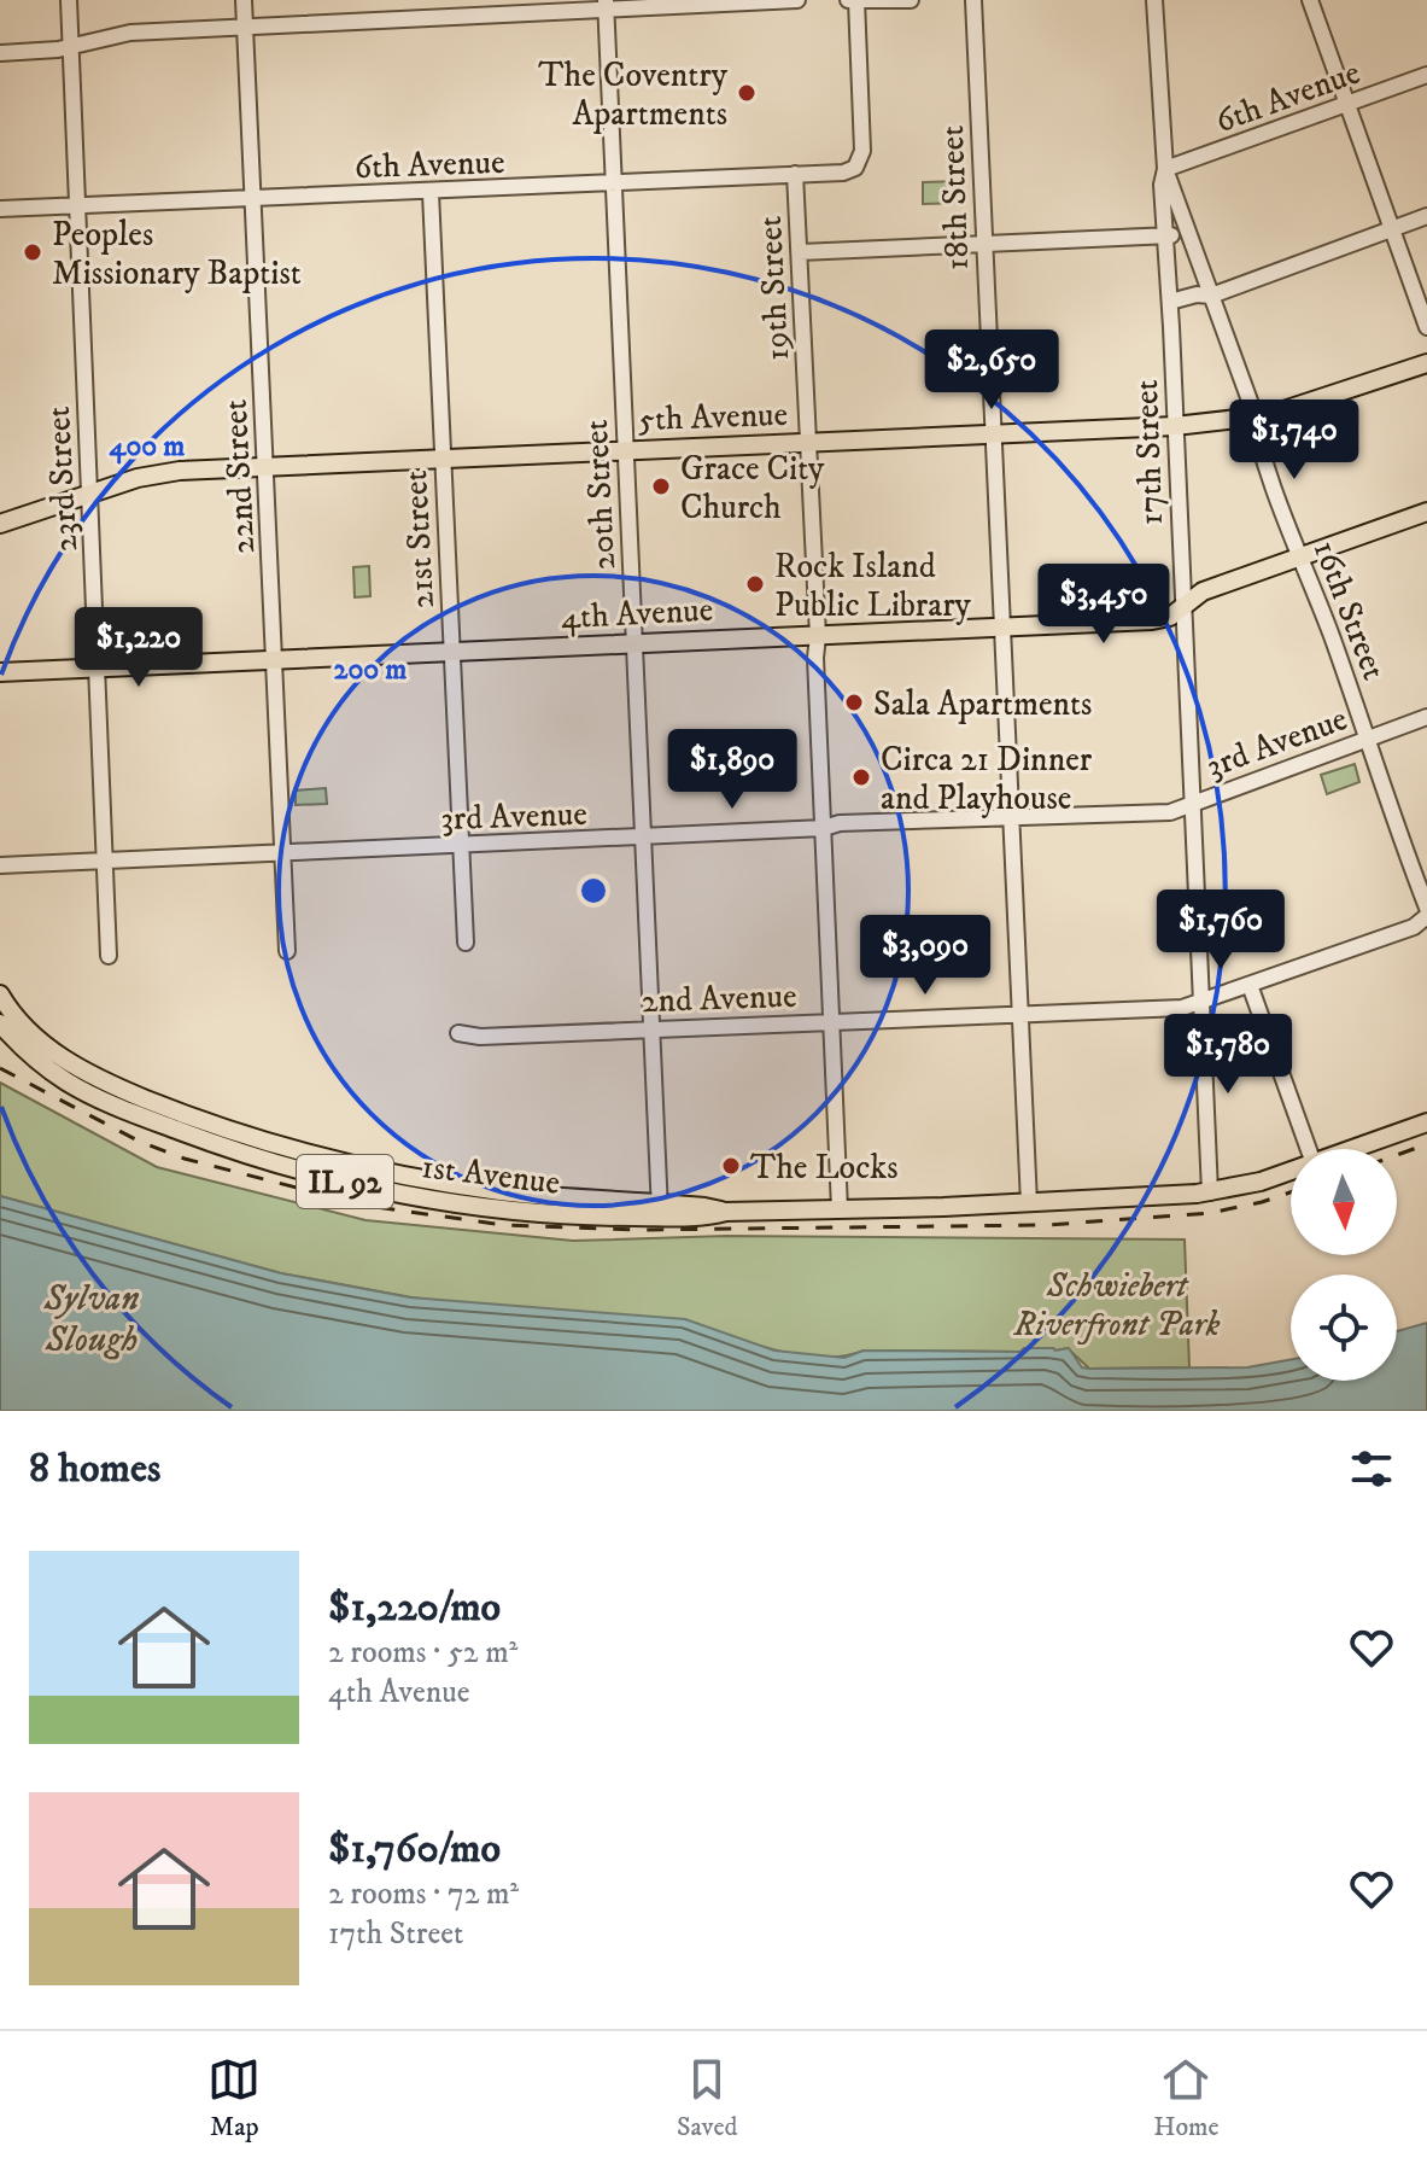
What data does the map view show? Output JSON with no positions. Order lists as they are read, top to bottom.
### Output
{
  "streets": {
    "main road": [
      "5th Avenue",
      "4th Avenue",
      "1st Avenue",
      "IL 92"
    ],
    "street": [
      "6th Avenue",
      "18th Street",
      "19th Street",
      "17th Street",
      "22nd Street",
      "23rd Street",
      "20th Street",
      "21st Street",
      "16th Street",
      "3rd Avenue",
      "2nd Avenue"
    ]
  },
  "crossings": [
    ["6th Avenue", "19th Street"],
    ["6th Avenue", "17th Street"],
    ["6th Avenue", "22nd Street"],
    ["6th Avenue", "23rd Street"],
    ["6th Avenue", "20th Street"],
    ["6th Avenue", "21st Street"],
    ["6th Avenue", "16th Street"],
    ["18th Street", "5th Avenue"],
    ["18th Street", "4th Avenue"],
    ["18th Street", "3rd Avenue"],
    ["18th Street", "2nd Avenue"],
    ["18th Street", "1st Avenue"],
    ["19th Street", "5th Avenue"],
    ["19th Street", "4th Avenue"],
    ["19th Street", "3rd Avenue"],
    ["19th Street", "2nd Avenue"],
    ["19th Street", "1st Avenue"],
    ["5th Avenue", "17th Street"],
    ["5th Avenue", "22nd Street"],
    ["5th Avenue", "23rd Street"],
    ["5th Avenue", "20th Street"],
    ["5th Avenue", "21st Street"],
    ["5th Avenue", "16th Street"],
    ["17th Street", "16th Street"],
    ["17th Street", "4th Avenue"],
    ["17th Street", "3rd Avenue"],
    ["17th Street", "2nd Avenue"],
    ["17th Street", "1st Avenue"],
    ["22nd Street", "4th Avenue"],
    ["22nd Street", "3rd Avenue"],
    ["23rd Street", "4th Avenue"],
    ["23rd Street", "3rd Avenue"],
    ["20th Street", "4th Avenue"],
    ["20th Street", "3rd Avenue"],
    ["20th Street", "2nd Avenue"],
    ["20th Street", "1st Avenue"],
    ["21st Street", "4th Avenue"],
    ["21st Street", "3rd Avenue"],
    ["16th Street", "4th Avenue"],
    ["16th Street", "3rd Avenue"]
  ],
  "water": ["Sylvan Slough"],
  "parks": ["Schwiebert Riverfront Park"],
  "places": [
    "The Coventry Apartments",
    "Peoples Missionary Baptist",
    "Grace City Church",
    "Rock Island Public Library",
    "Sala Apartments",
    "Circa 21 Dinner and Playhouse",
    "The Locks"
  ],
  "north": "bottom",
  "page": {
    "price": [
      "$2,650",
      "$1,740",
      "$3,450",
      "$1,220",
      "$1,890",
      "$1,760",
      "$3,090",
      "$1,780"
    ],
    "heading": "8 homes",
    "list": [
      {
        "name": "$1,220/mo",
        "note": "2 rooms · 52 m² · 4th Avenue"
      },
      {
        "name": "$1,760/mo",
        "note": "2 rooms · 72 m² · 17th Street"
      }
    ],
    "tabs": ["Map", "Saved", "Home"]
  },
  "rings": ["400 m", "200 m"]
}
